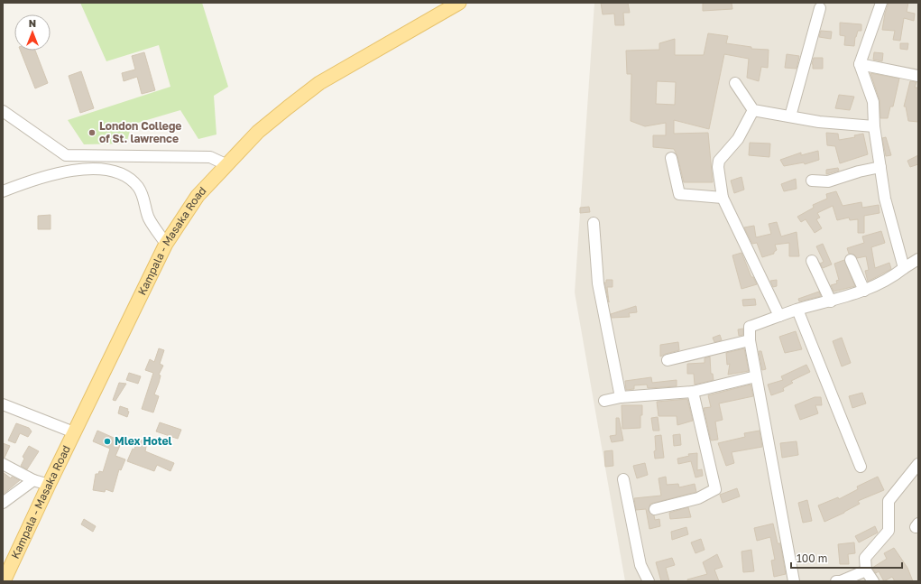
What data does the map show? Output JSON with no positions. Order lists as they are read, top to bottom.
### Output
{
  "streets": {
    "main road": ["Kampala - Masaka Road"]
  },
  "places": ["London College of St. lawrence", "Mlex Hotel"],
  "scale_bar": "100 m",
  "north": "top"
}
